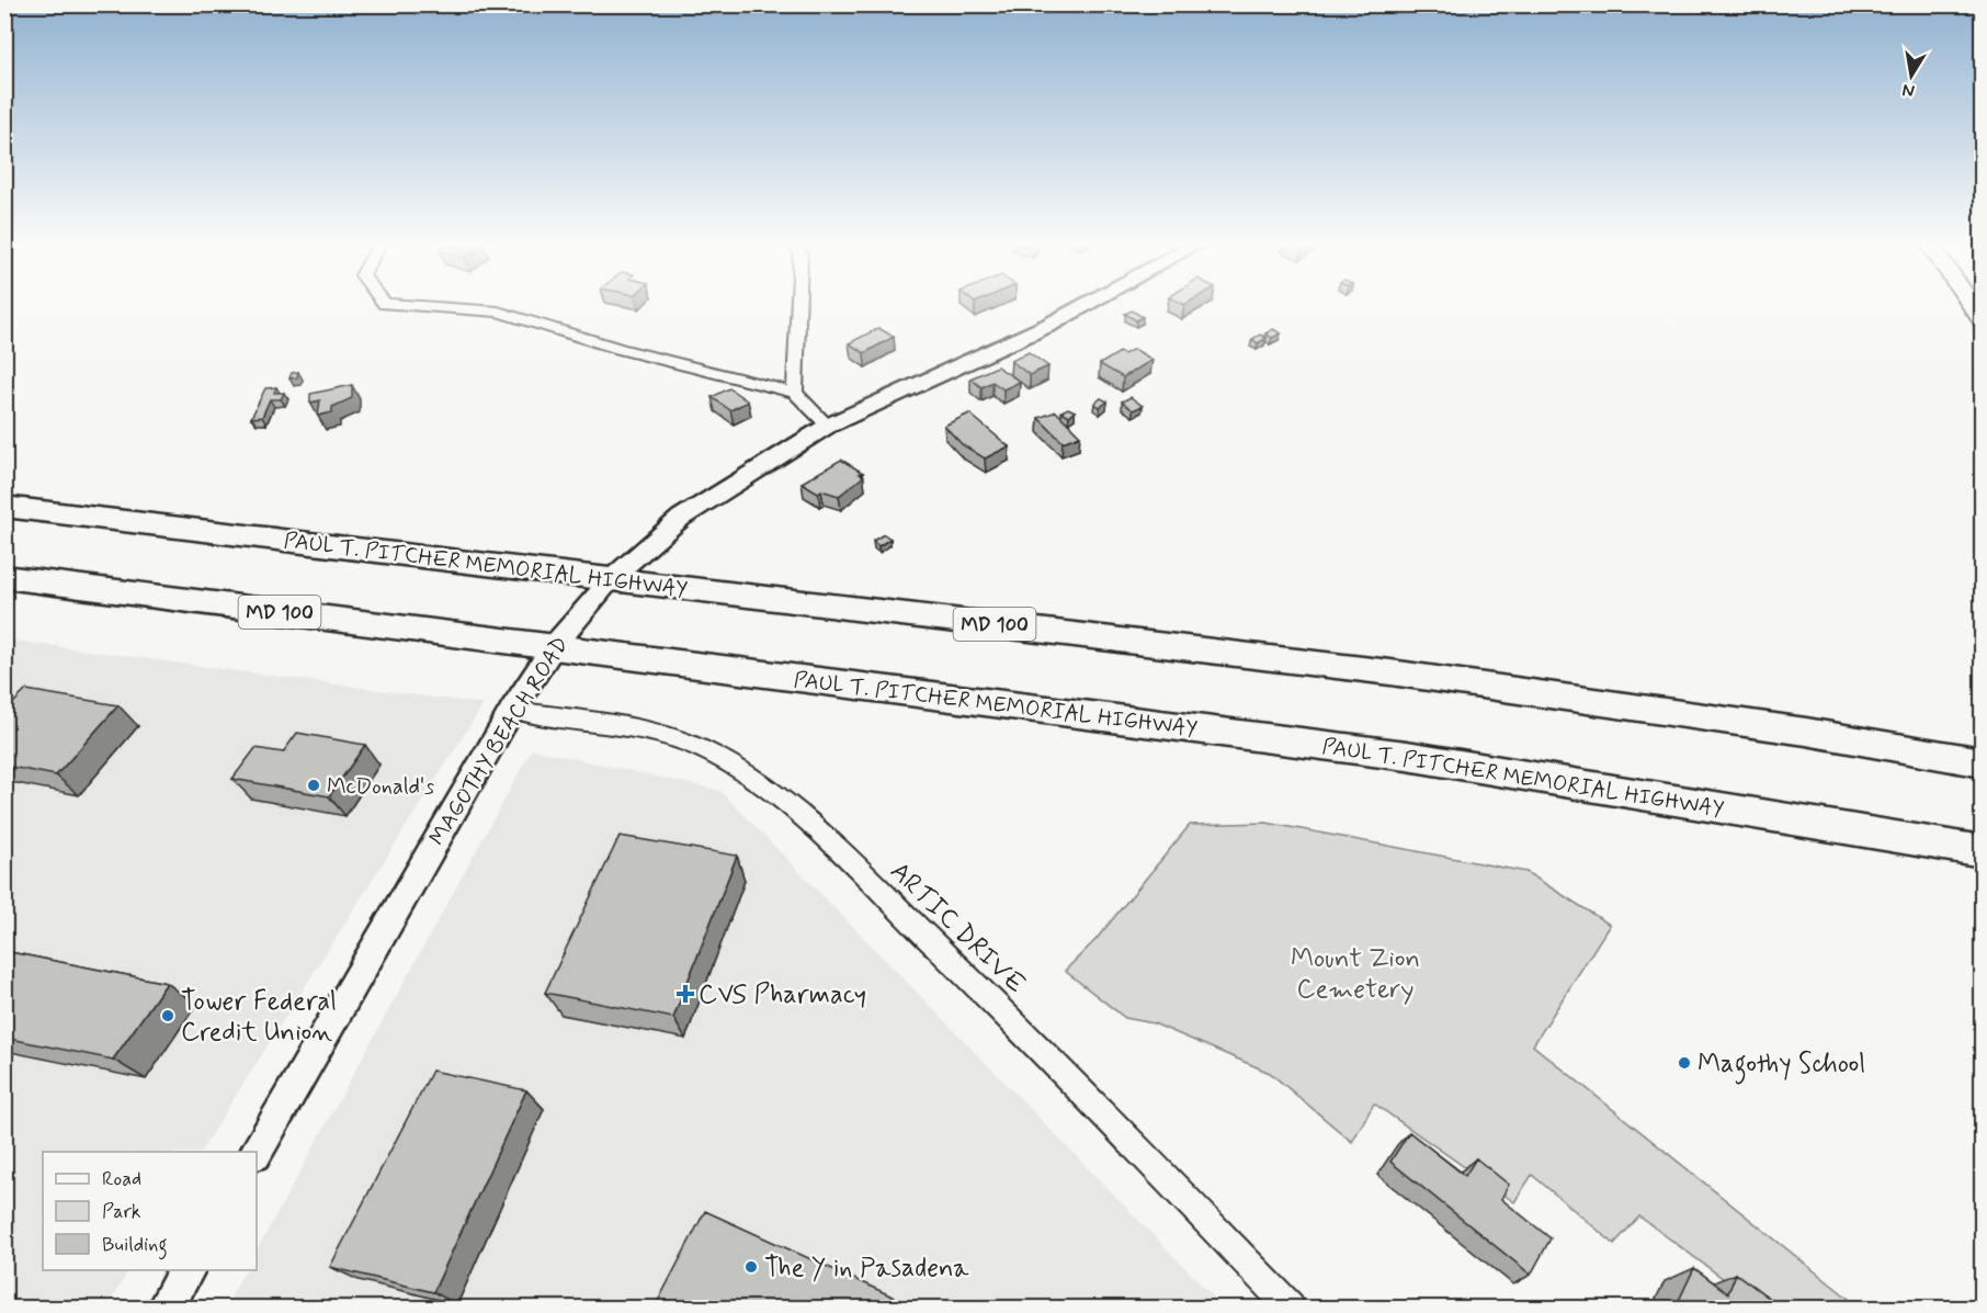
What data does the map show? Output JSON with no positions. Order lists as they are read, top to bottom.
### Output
{
  "streets": {
    "main road": ["PAUL T. PITCHER MEMORIAL HIGHWAY", "MD 100"],
    "street": ["MAGOTHY BEACH ROAD", "ARTIC DRIVE"]
  },
  "crossings": [
    ["PAUL T. PITCHER MEMORIAL HIGHWAY", "MAGOTHY BEACH ROAD"],
    ["MAGOTHY BEACH ROAD", "ARTIC DRIVE"]
  ],
  "parks": ["Mount Zion Cemetery"],
  "places": {
    "other": [
      "McDonald's",
      "Tower Federal Credit Union",
      "Magothy School",
      "The Y in Pasadena"
    ],
    "health": ["CVS Pharmacy"]
  },
  "legend": ["Road", "Park", "Building"],
  "north": "bottom"
}
